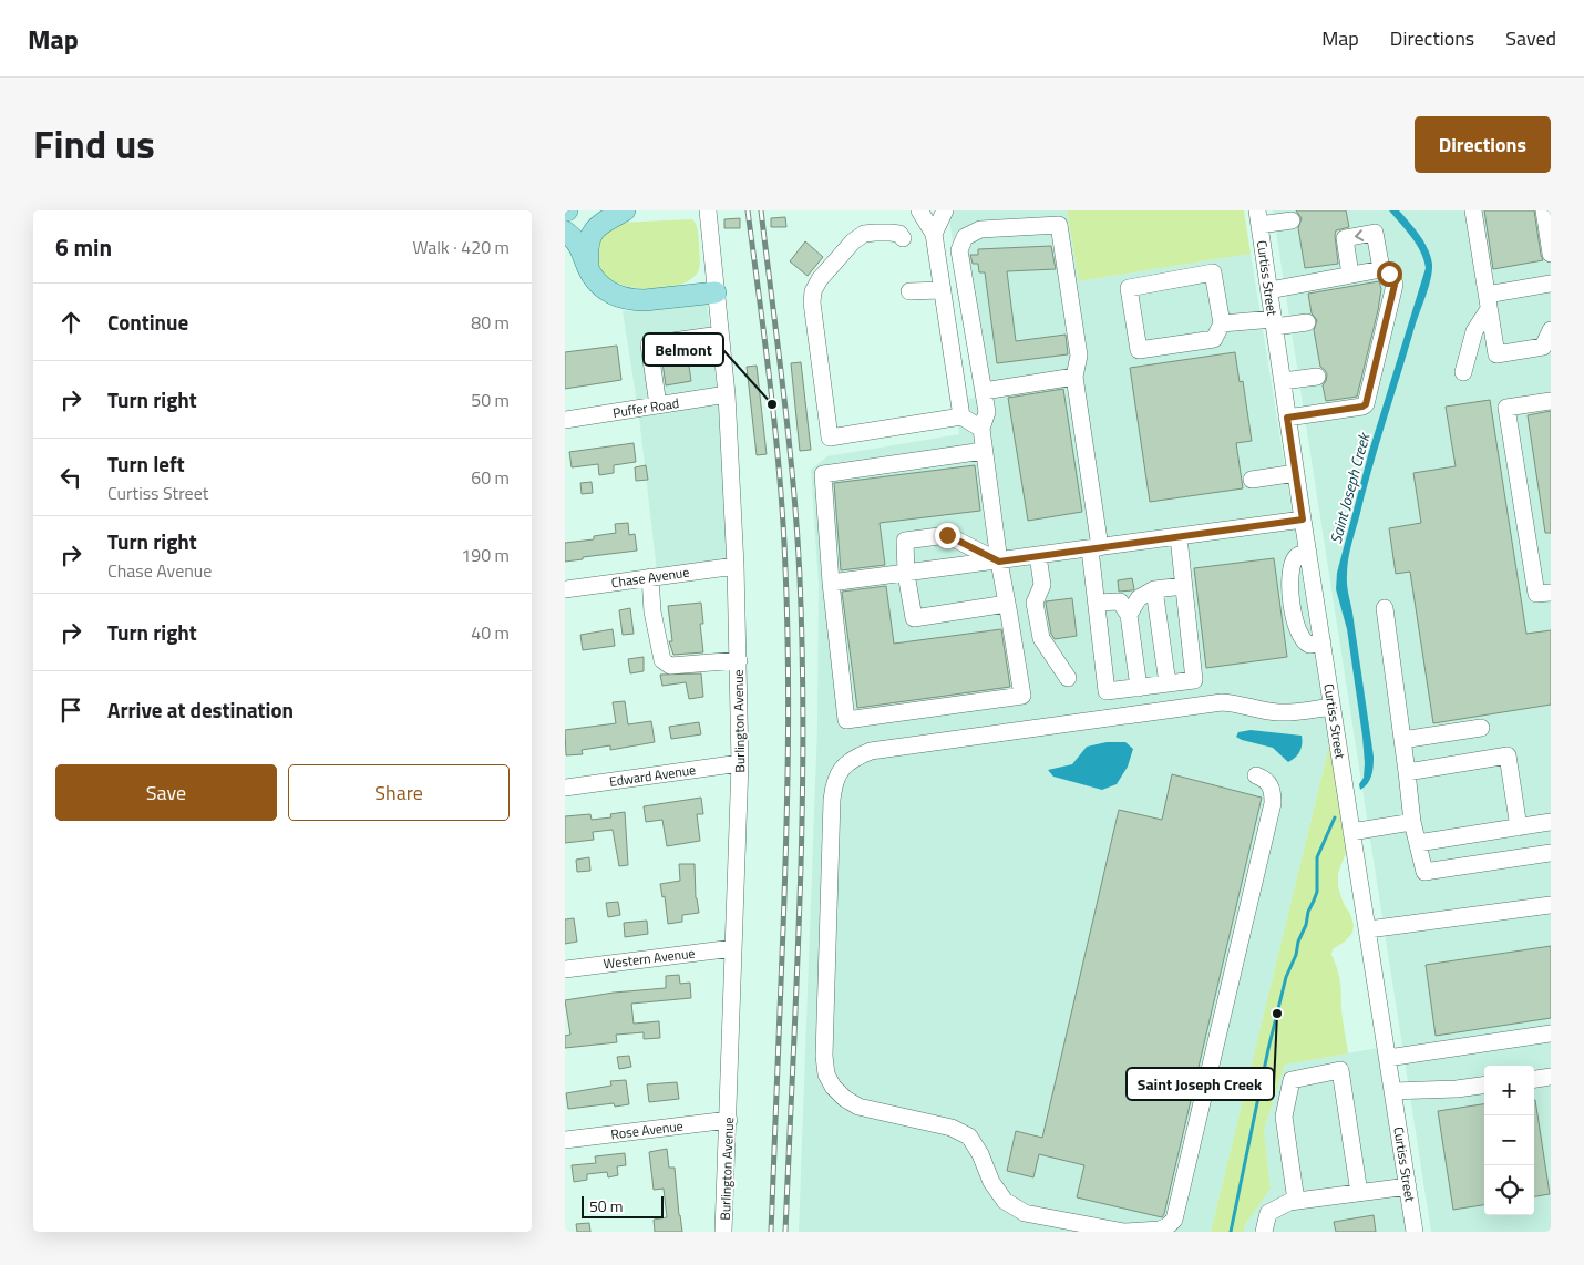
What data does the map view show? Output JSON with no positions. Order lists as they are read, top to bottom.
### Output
{
  "streets": {
    "street": [
      "Curtiss Street",
      "Puffer Road",
      "Chase Avenue",
      "Burlington Avenue",
      "Edward Avenue",
      "Western Avenue",
      "Rose Avenue"
    ]
  },
  "crossings": [
    ["Puffer Road", "Burlington Avenue"],
    ["Chase Avenue", "Burlington Avenue"],
    ["Burlington Avenue", "Edward Avenue"],
    ["Burlington Avenue", "Western Avenue"],
    ["Burlington Avenue", "Rose Avenue"]
  ],
  "water": ["Saint Joseph Creek"],
  "places": ["Belmont", "Saint Joseph Creek"],
  "scale_bar": "50 m",
  "page": {
    "header": "Map",
    "nav": ["Map", "Directions", "Saved"],
    "title": "Find us",
    "buttons": [
      "Directions",
      ["Save", "Share"]
    ],
    "heading": ["6 min", "Walk · 420 m"],
    "list": [
      ["Continue", "80 m"],
      ["Turn right", "50 m"],
      ["Turn left", "Curtiss Street", "60 m"],
      ["Turn right", "Chase Avenue", "190 m"],
      ["Turn right", "40 m"],
      "Arrive at destination"
    ],
    "map_buttons": ["+", "−"],
    "scale": "50 m"
  }
}
